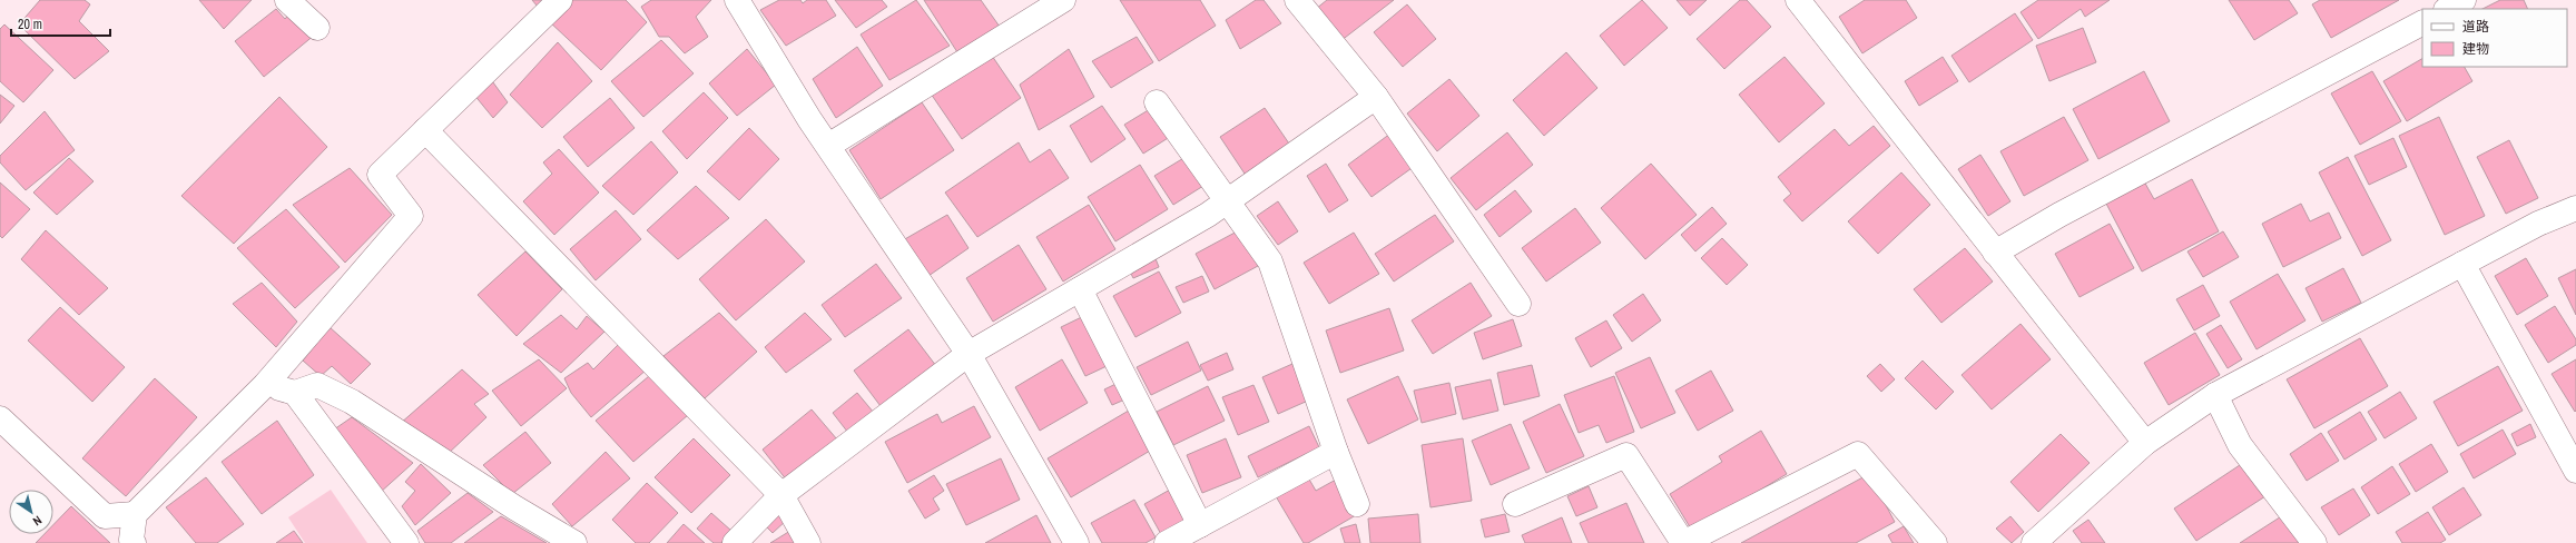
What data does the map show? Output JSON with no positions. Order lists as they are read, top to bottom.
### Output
{
  "legend": ["道路", "建物"],
  "scale_bar": "20 m",
  "north": "bottom right"
}
